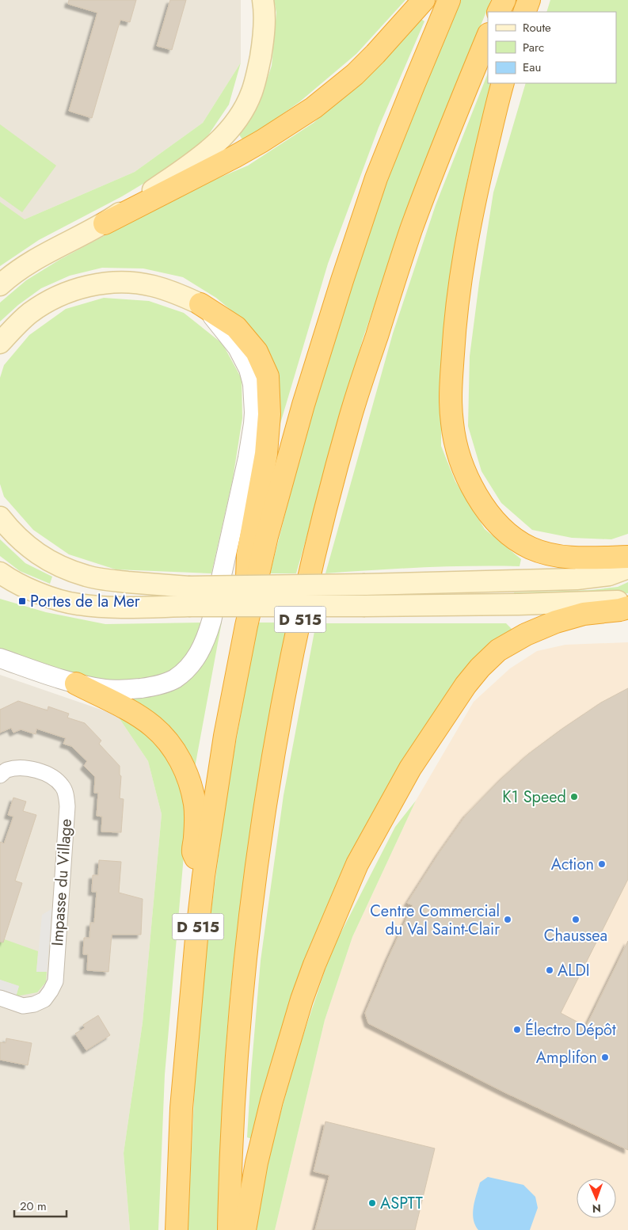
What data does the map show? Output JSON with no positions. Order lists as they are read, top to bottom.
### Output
{
  "streets": {
    "highway": ["D 515"],
    "street": ["Impasse du Village"]
  },
  "places": {
    "transit": ["Portes de la Mer"],
    "other": [
      "K1 Speed",
      "Action",
      "Centre Commercial du Val Saint-Clair",
      "Chaussea",
      "ALDI",
      "Électro Dépôt",
      "Amplifon",
      "ASPTT"
    ]
  },
  "legend": ["Route", "Parc", "Eau"],
  "scale_bar": "20 m",
  "north": "bottom"
}
